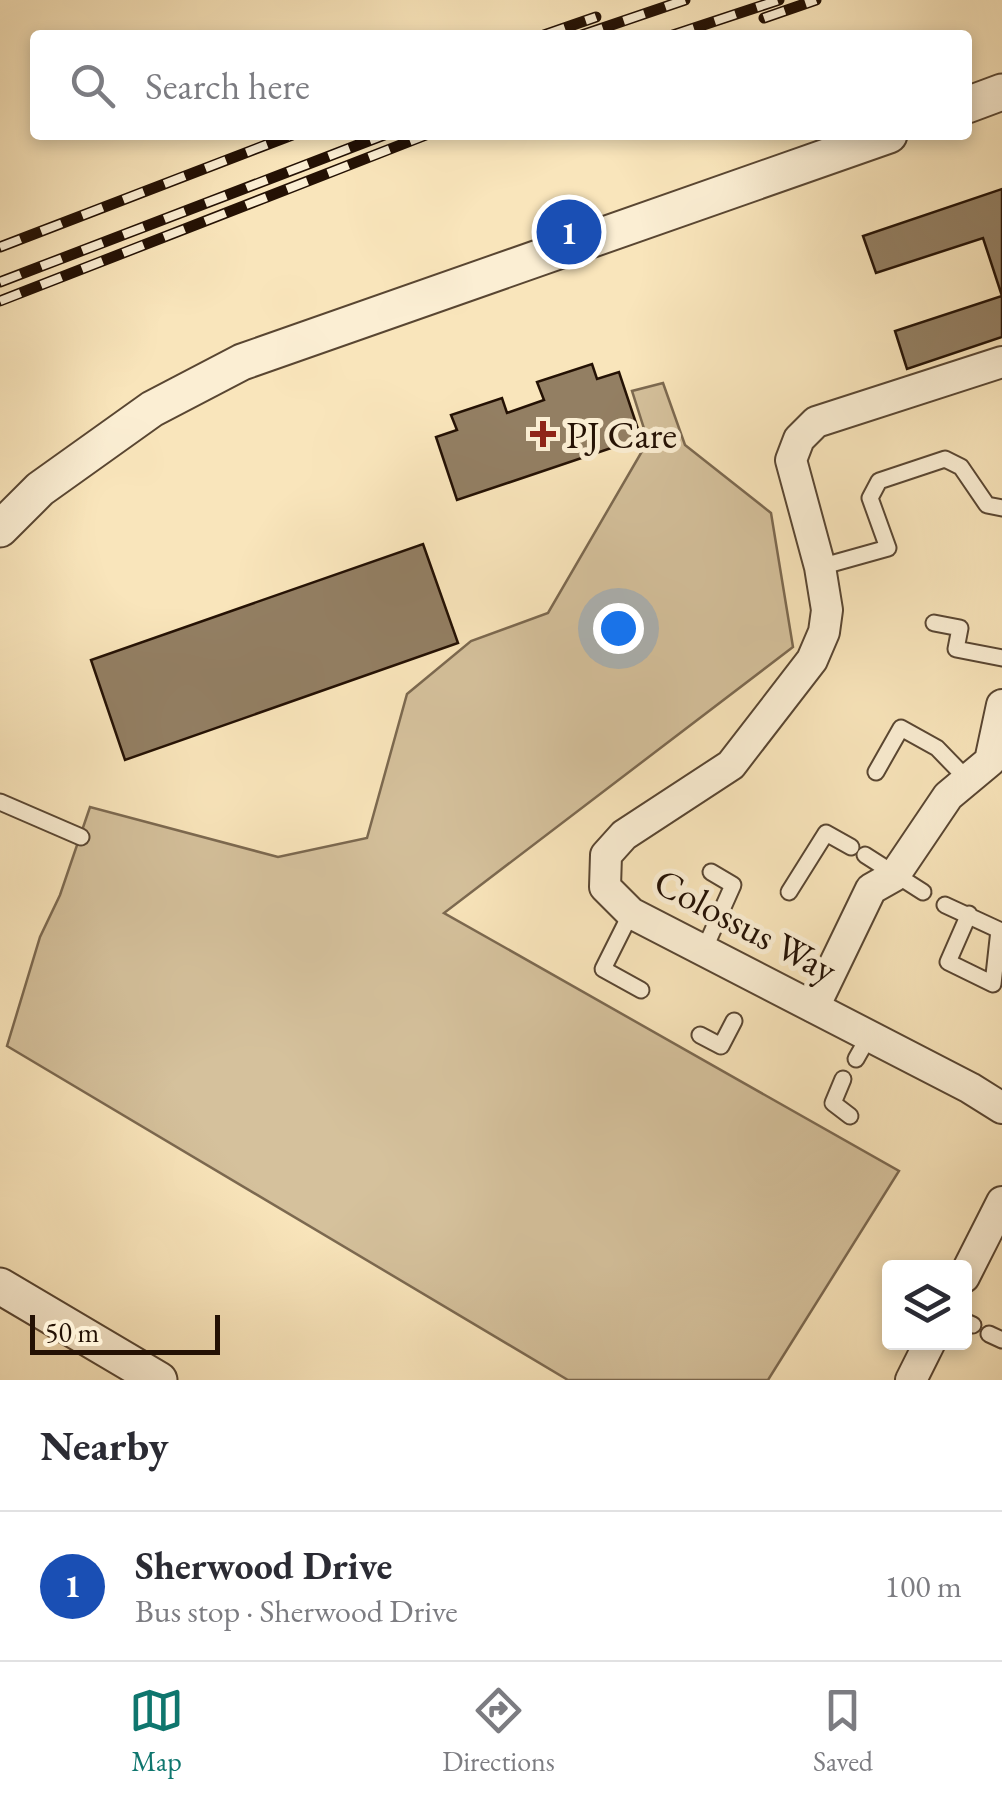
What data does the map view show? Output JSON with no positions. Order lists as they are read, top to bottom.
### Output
{
  "streets": {
    "street": ["Colossus Way"]
  },
  "places": {
    "health": ["PJ Care"]
  },
  "scale_bar": "50 m",
  "page": {
    "search": "Search here",
    "pins": "1",
    "scale": "50 m",
    "heading": "Nearby",
    "list": [
      {
        "mark": "1",
        "name": "Sherwood Drive",
        "note": "Bus stop · Sherwood Drive",
        "value": "100 m"
      }
    ],
    "nav": ["Map", "Directions", "Saved"]
  }
}
